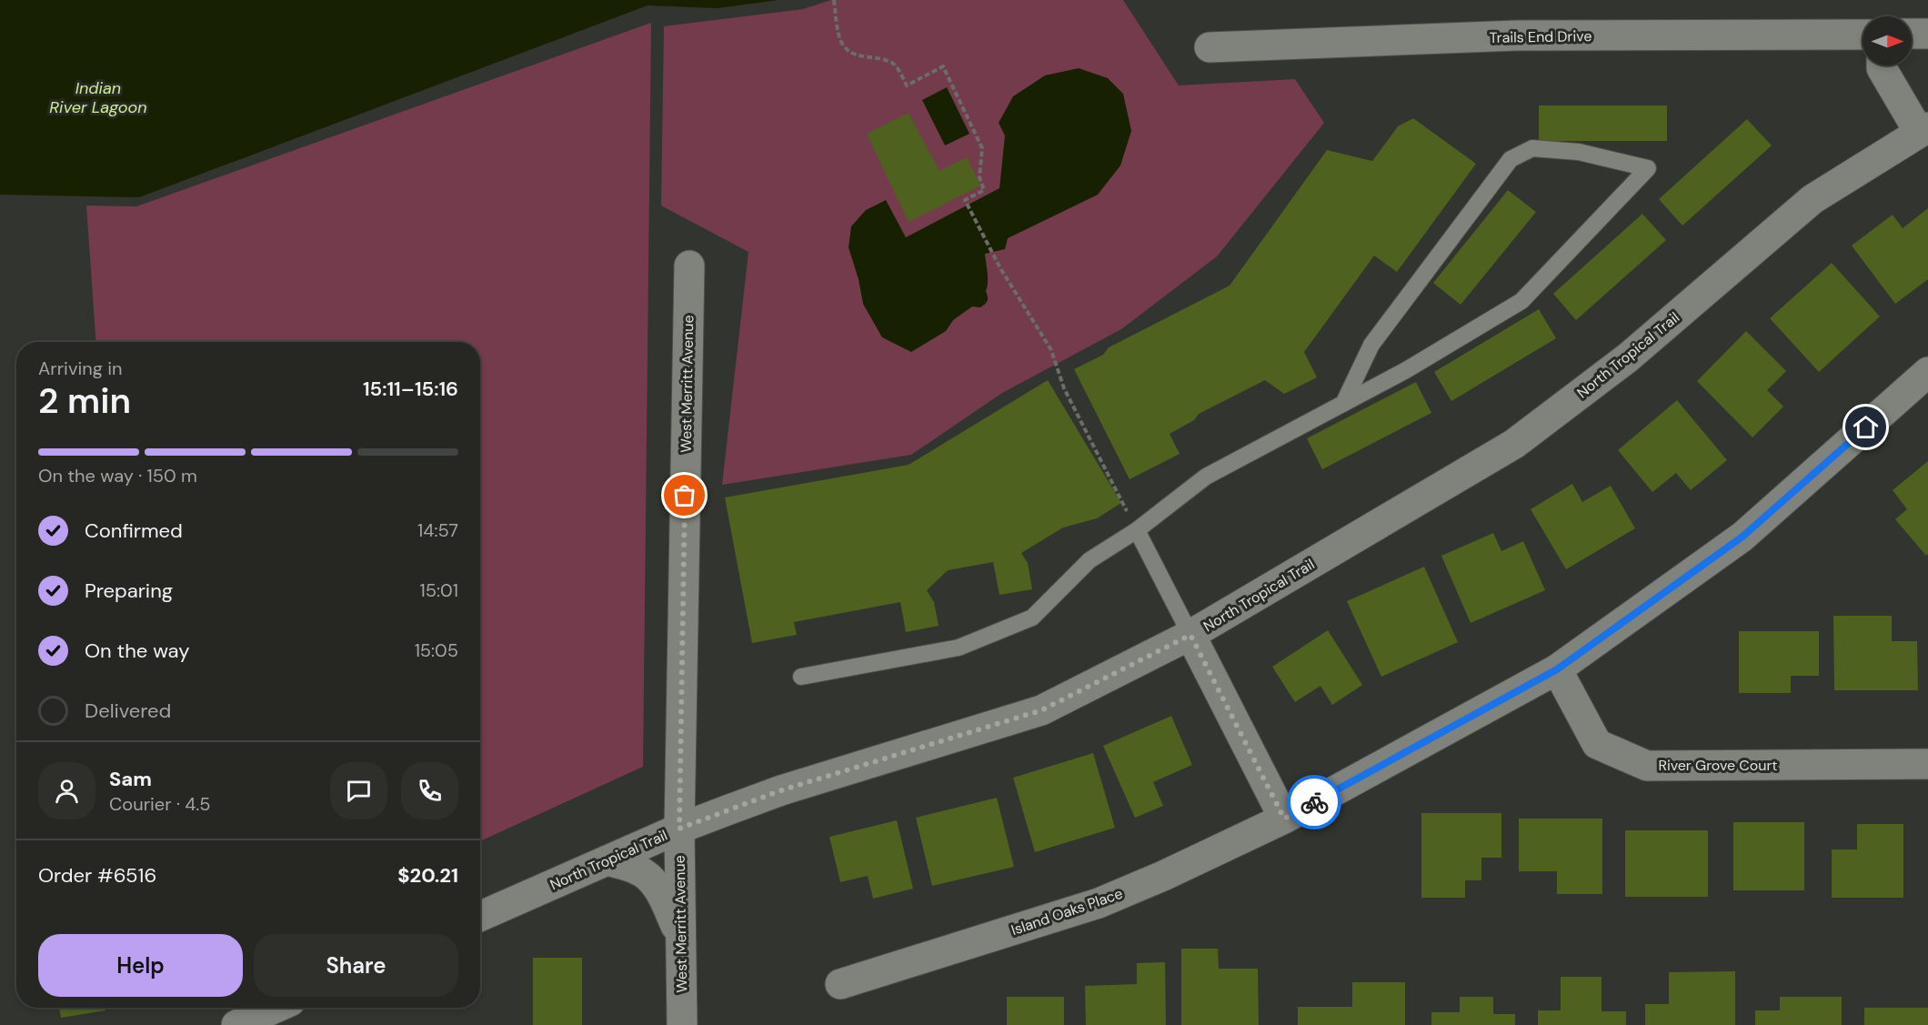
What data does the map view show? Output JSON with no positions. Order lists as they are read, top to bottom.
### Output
{
  "streets": {
    "street": [
      "Trails End Drive",
      "North Tropical Trail",
      "West Merritt Avenue",
      "River Grove Court",
      "Island Oaks Place"
    ]
  },
  "crossings": [
    ["North Tropical Trail", "West Merritt Avenue"],
    ["River Grove Court", "Island Oaks Place"]
  ],
  "water": ["Indian River Lagoon"],
  "north": "right",
  "page": {
    "heading": ["2 min", "Arriving in", "15:11–15:16"],
    "panel": [
      "Sam",
      "Courier · 4.5",
      "Order #6516",
      "$20.21"
    ],
    "bar": "On the way · 150 m",
    "list": [
      ["Confirmed", "14:57"],
      ["Preparing", "15:01"],
      ["On the way", "15:05"],
      "Delivered"
    ],
    "buttons": ["Help", "Share"]
  }
}
